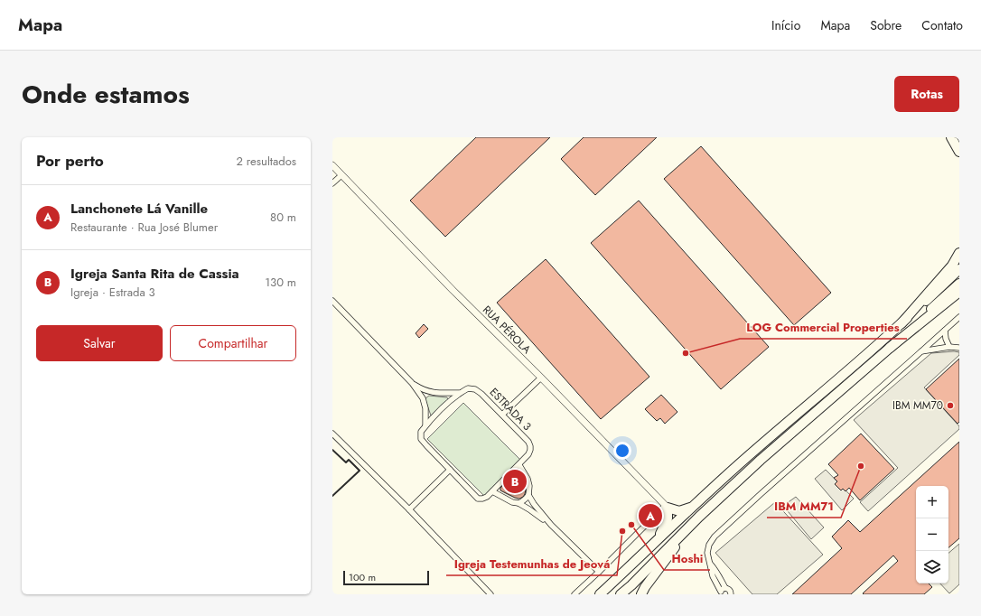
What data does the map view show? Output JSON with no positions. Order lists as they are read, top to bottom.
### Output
{
  "streets": {
    "street": ["RUA PÉROLA", "ESTRADA 3"]
  },
  "places": [
    "LOG Commercial Properties",
    "IBM MM70",
    "IBM MM71",
    "Hoshi",
    "Igreja Testemunhas de Jeová"
  ],
  "scale_bar": "100 m",
  "page": {
    "header": "Mapa",
    "nav": [
      "Início",
      "Mapa",
      "Sobre",
      "Contato"
    ],
    "title": "Onde estamos",
    "buttons": [
      "Rotas",
      ["Salvar", "Compartilhar"]
    ],
    "heading": ["Por perto", "2 resultados"],
    "list": [
      {
        "mark": "A",
        "name": "Lanchonete Lá Vanille",
        "note": "Restaurante · Rua José Blumer",
        "value": "80 m"
      },
      {
        "mark": "B",
        "name": "Igreja Santa Rita de Cassia",
        "note": "Igreja · Estrada 3",
        "value": "130 m"
      }
    ],
    "pins": ["B", "A"],
    "map_buttons": ["+", "−"],
    "scale": "100 m"
  }
}
